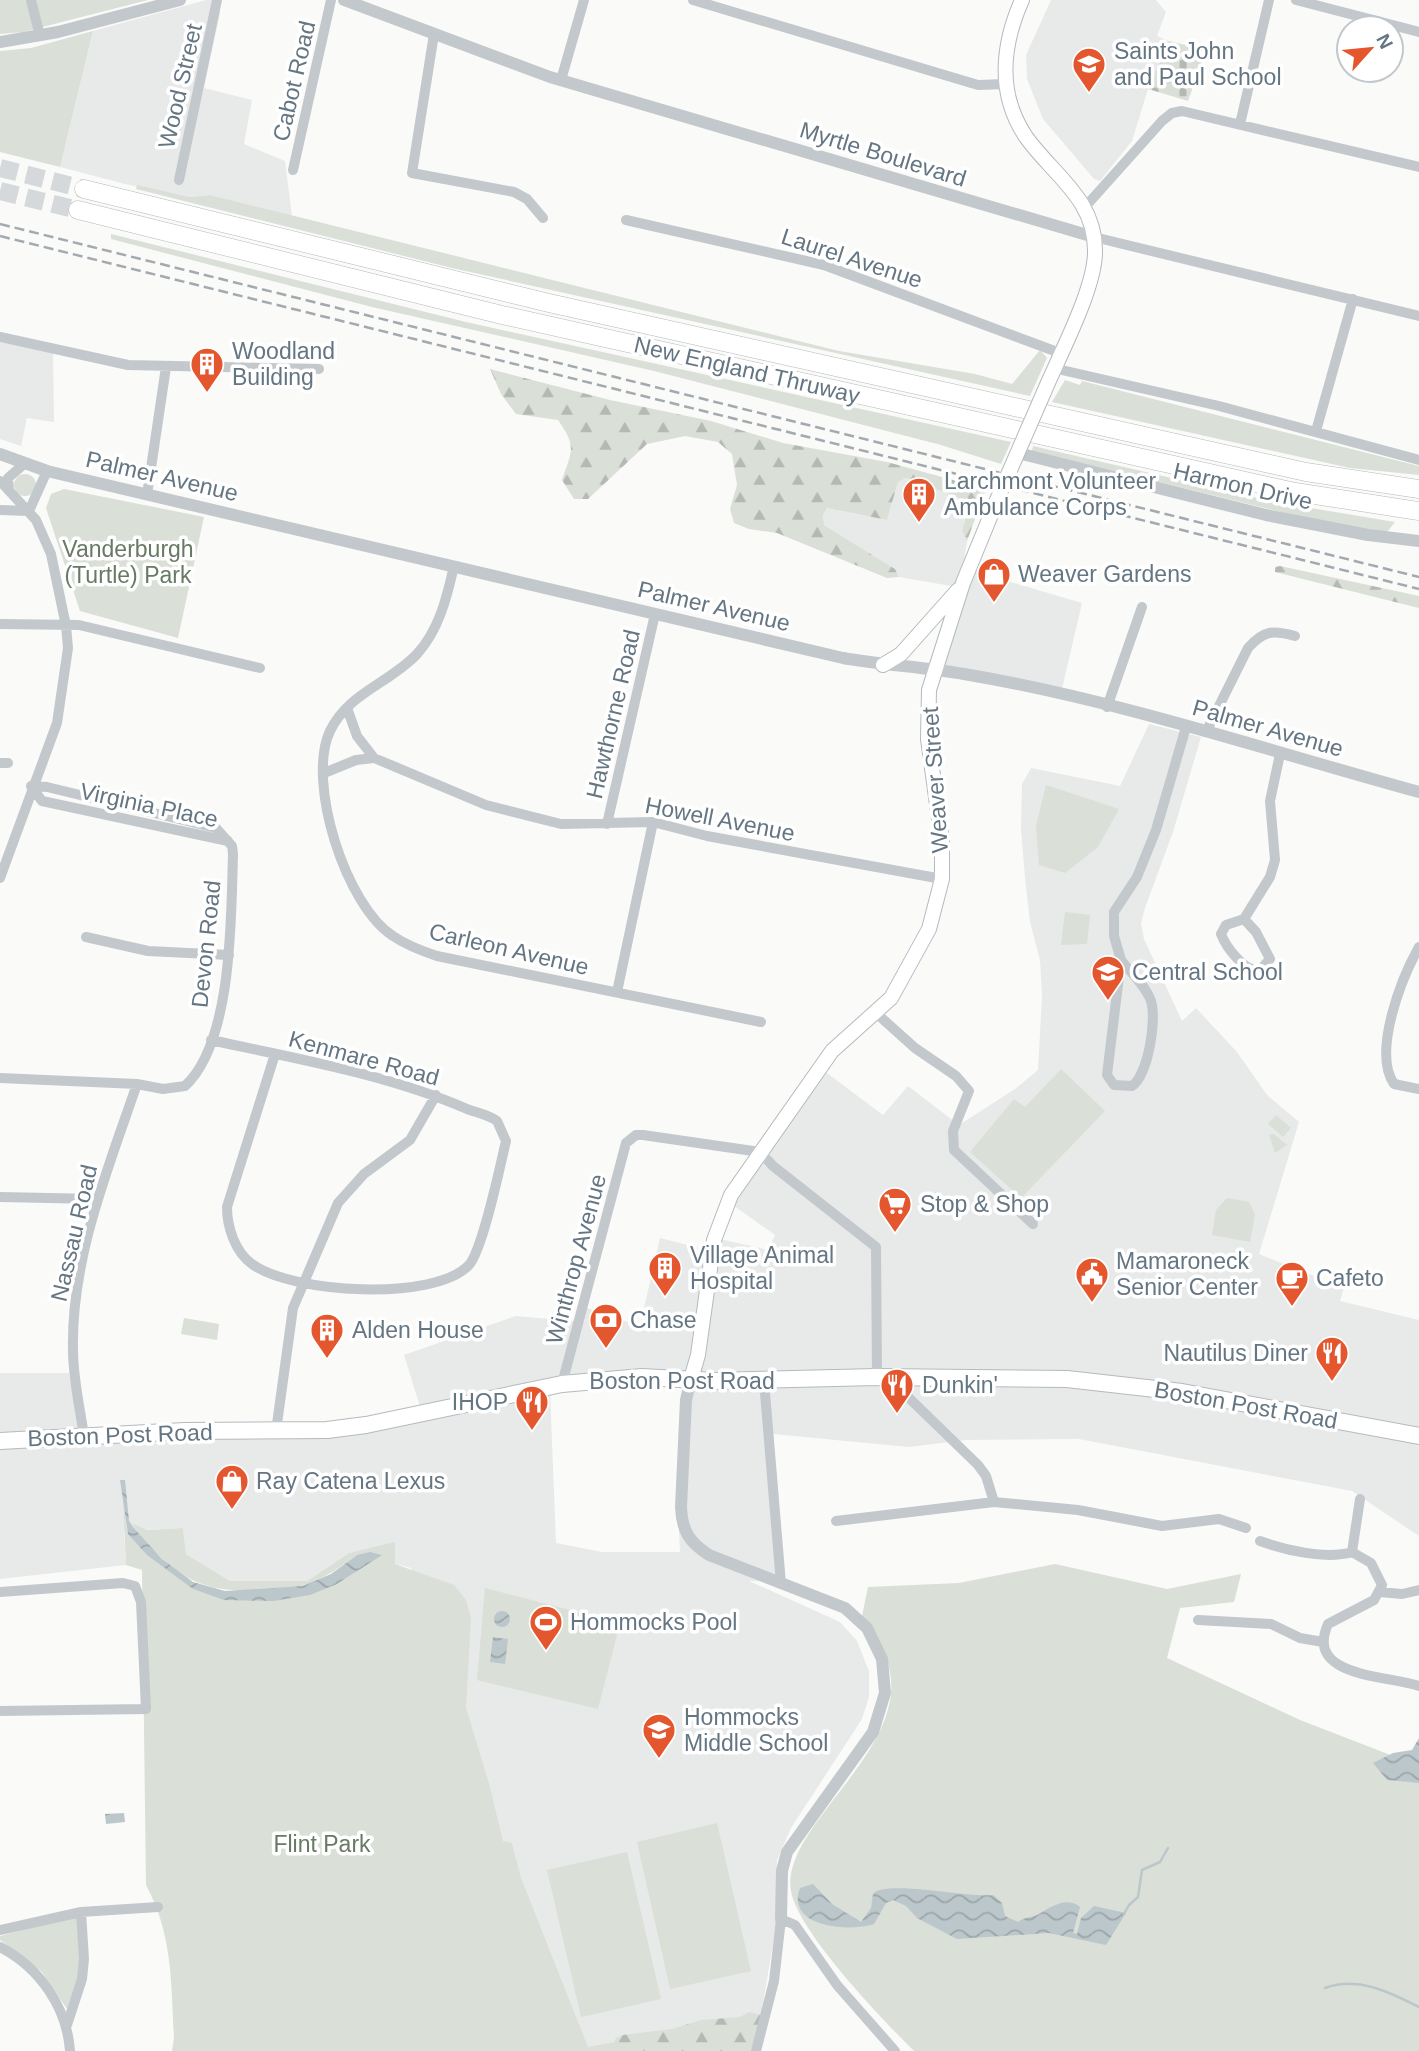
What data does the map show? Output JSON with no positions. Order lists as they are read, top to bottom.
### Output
{
  "streets": {
    "highway": ["New England Thruway"],
    "main road": ["Weaver Street", "Boston Post Road"],
    "street": [
      "Cabot Road",
      "Wood Street",
      "Myrtle Boulevard",
      "Laurel Avenue",
      "Palmer Avenue",
      "Harmon Drive",
      "Hawthorne Road",
      "Virginia Place",
      "Howell Avenue",
      "Devon Road",
      "Carleon Avenue",
      "Kenmare Road",
      "Nassau Road",
      "Winthrop Avenue"
    ]
  },
  "crossings": [
    ["Myrtle Boulevard", "Weaver Street"],
    ["Laurel Avenue", "Weaver Street"],
    ["Palmer Avenue", "Hawthorne Road"],
    ["Palmer Avenue", "Weaver Street"],
    ["Palmer Avenue", "Carleon Avenue"],
    ["Harmon Drive", "Weaver Street"],
    ["Hawthorne Road", "Howell Avenue"],
    ["Weaver Street", "Howell Avenue"],
    ["Weaver Street", "Winthrop Avenue"],
    ["Weaver Street", "Boston Post Road"],
    ["Virginia Place", "Devon Road"],
    ["Devon Road", "Kenmare Road"],
    ["Devon Road", "Nassau Road"],
    ["Nassau Road", "Boston Post Road"],
    ["Winthrop Avenue", "Boston Post Road"]
  ],
  "parks": ["Vanderburgh (Turtle) Park", "Flint Park"],
  "places": {
    "school or university": ["Saints John and Paul School", "Central School", "Hommocks Middle School"],
    "building": [
      "Woodland Building",
      "Larchmont Volunteer Ambulance Corps",
      "Village Animal Hospital",
      "Alden House"
    ],
    "shop": ["Weaver Gardens", "Ray Catena Lexus"],
    "supermarket": ["Stop & Shop"],
    "public building": ["Mamaroneck Senior Center"],
    "cafe": ["Cafeto"],
    "bank": ["Chase"],
    "restaurant": ["Nautilus Diner", "Dunkin'", "IHOP"],
    "sports": ["Hommocks Pool"]
  },
  "north": "top right"
}
